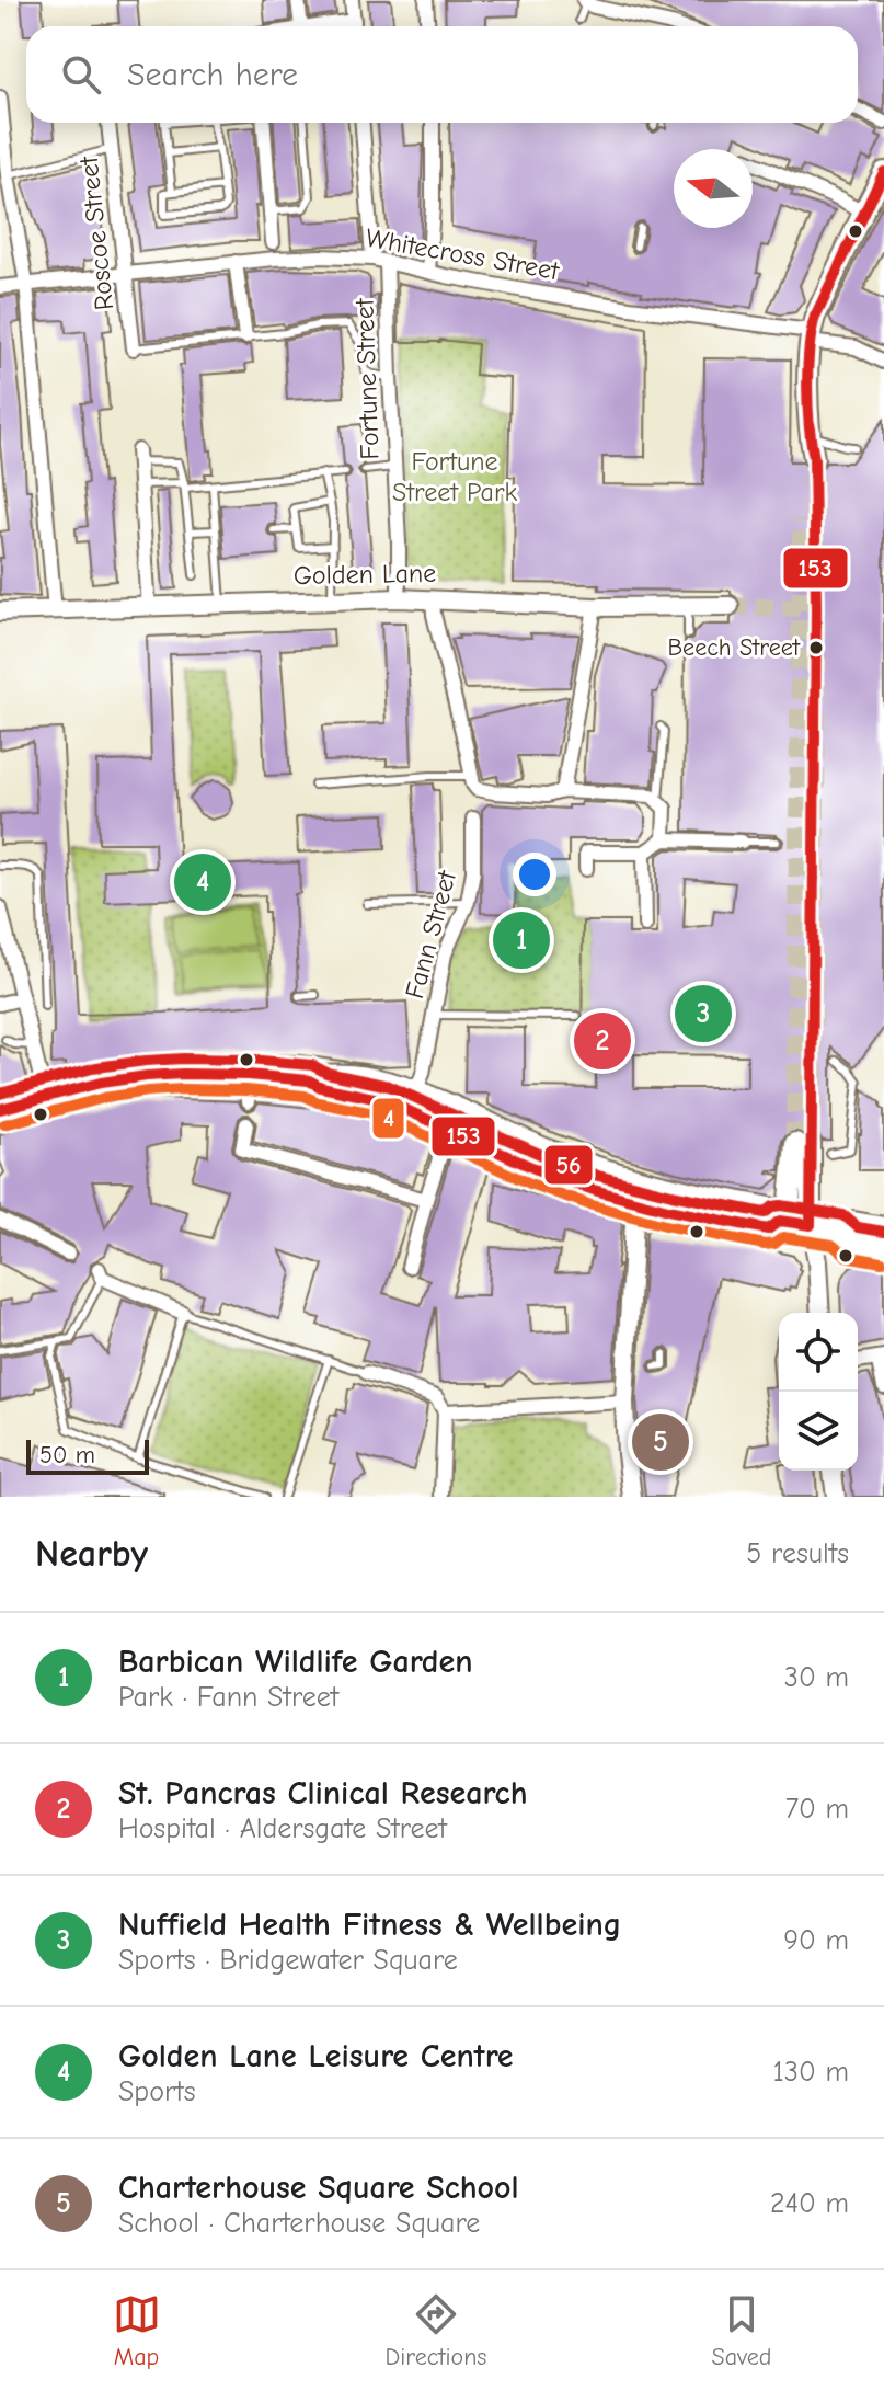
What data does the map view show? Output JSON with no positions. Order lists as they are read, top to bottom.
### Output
{
  "streets": {
    "street": [
      "Roscoe Street",
      "Whitecross Street",
      "Fortune Street",
      "Golden Lane",
      "Fann Street"
    ]
  },
  "crossings": [
    ["Roscoe Street", "Whitecross Street"],
    ["Whitecross Street", "Fortune Street"],
    ["Fortune Street", "Golden Lane"]
  ],
  "parks": ["Fortune Street Park"],
  "places": ["Beech Street"],
  "lines": ["transit line 153", "transit line 56", "transit line 4"],
  "scale_bar": "50 m",
  "north": "left",
  "page": {
    "search": "Search here",
    "pins": [
      "4",
      "1",
      "3",
      "2",
      "5"
    ],
    "scale": "50 m",
    "heading": ["Nearby", "5 results"],
    "list": [
      {
        "mark": "1",
        "name": "Barbican Wildlife Garden",
        "note": "Park · Fann Street",
        "value": "30 m"
      },
      {
        "mark": "2",
        "name": "St. Pancras Clinical Research",
        "note": "Hospital · Aldersgate Street",
        "value": "70 m"
      },
      {
        "mark": "3",
        "name": "Nuffield Health Fitness & Wellbeing",
        "note": "Sports · Bridgewater Square",
        "value": "90 m"
      },
      {
        "mark": "4",
        "name": "Golden Lane Leisure Centre",
        "note": "Sports",
        "value": "130 m"
      },
      {
        "mark": "5",
        "name": "Charterhouse Square School",
        "note": "School · Charterhouse Square",
        "value": "240 m"
      }
    ],
    "nav": ["Map", "Directions", "Saved"]
  }
}
